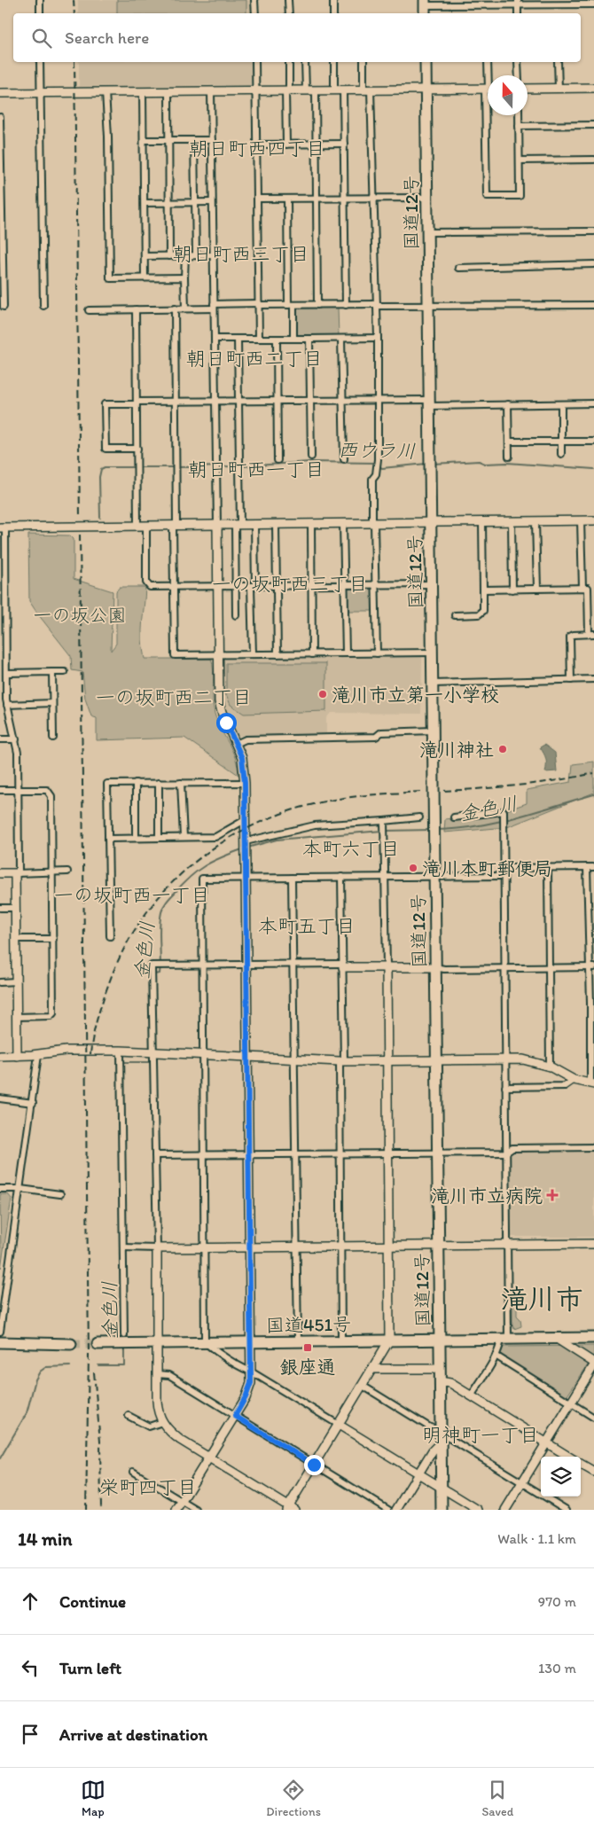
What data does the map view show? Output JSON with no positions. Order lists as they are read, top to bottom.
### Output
{
  "streets": {
    "highway": ["国道12号", "国道451号"]
  },
  "crossings": [
    ["国道12号", "国道451号"]
  ],
  "districts": [
    "朝日町西四丁目",
    "朝日町西三丁目",
    "朝日町西二丁目",
    "朝日町西一丁目",
    "一の坂町西三丁目",
    "一の坂町西二丁目",
    "本町六丁目",
    "一の坂町西一丁目",
    "本町五丁目",
    "滝川市",
    "明神町一丁目",
    "栄町四丁目"
  ],
  "water": ["西ウラ川", "金色川"],
  "parks": ["一の坂公園"],
  "places": {
    "other": ["滝川市立第一小学校", "滝川神社", "滝川本町郵便局"],
    "health": ["滝川市立病院"],
    "transit": ["銀座通"]
  },
  "north": "top",
  "page": {
    "search": "Search here",
    "heading": ["14 min", "Walk · 1.1 km"],
    "list": [
      ["Continue", "970 m"],
      ["Turn left", "130 m"],
      "Arrive at destination"
    ],
    "nav": ["Map", "Directions", "Saved"]
  }
}
